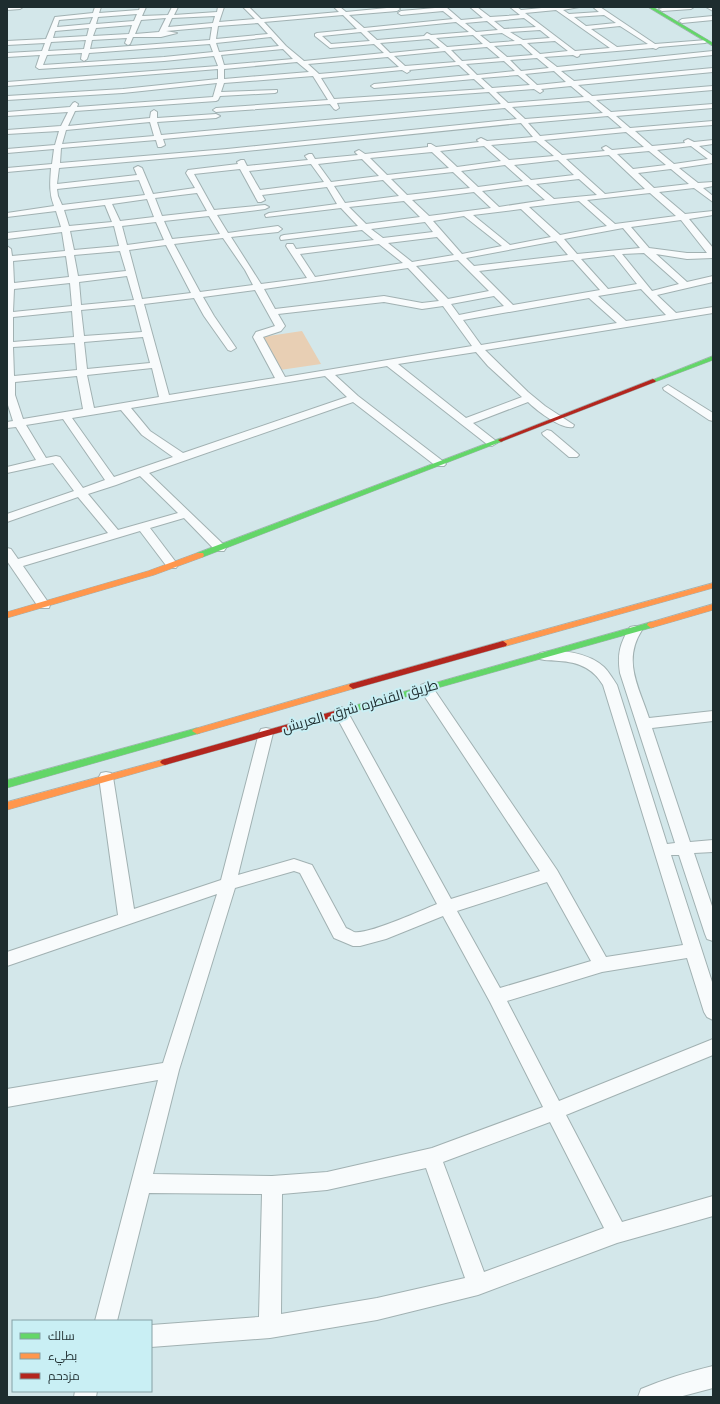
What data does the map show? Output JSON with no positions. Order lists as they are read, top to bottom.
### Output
{
  "streets": {
    "main road": ["طريق القنطره شرق, العريش"]
  },
  "legend": ["سالك", "بطيء", "مزدحم"]
}
